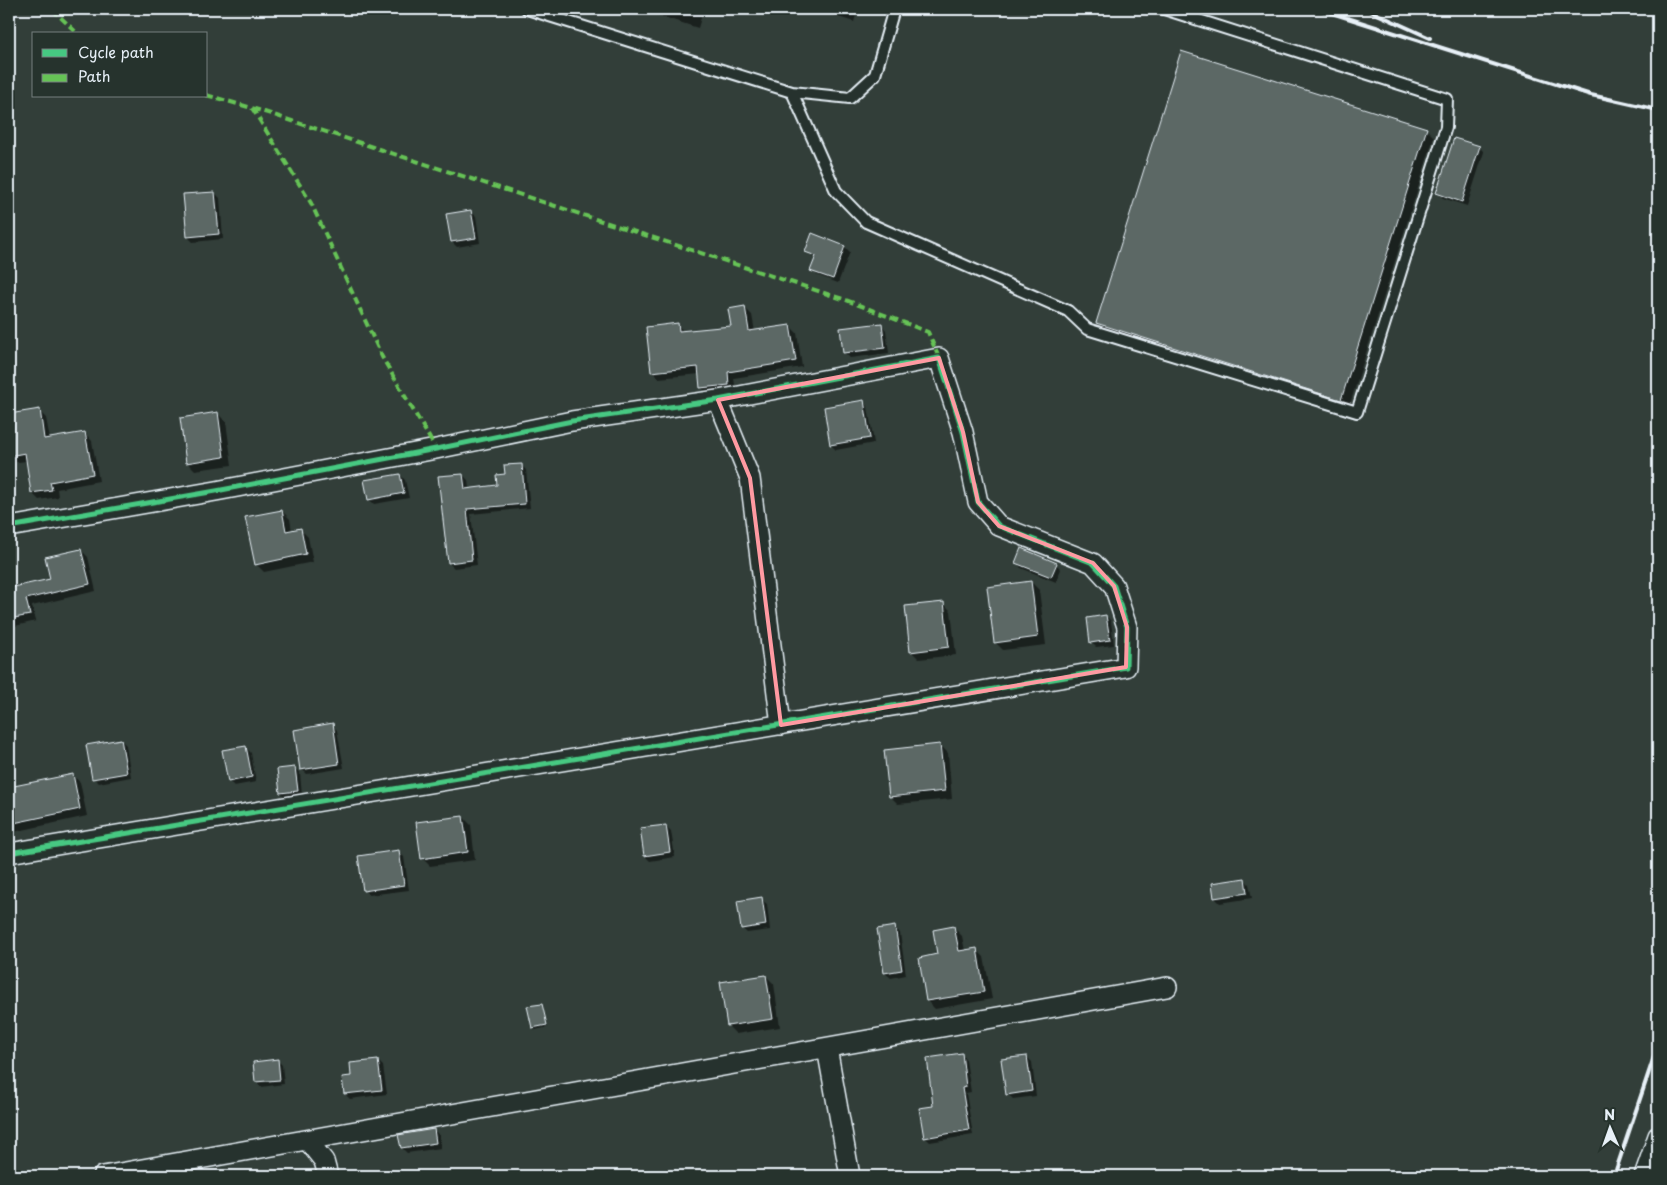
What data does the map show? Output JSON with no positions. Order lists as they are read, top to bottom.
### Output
{
  "legend": ["Cycle path", "Path"],
  "north": "top"
}
